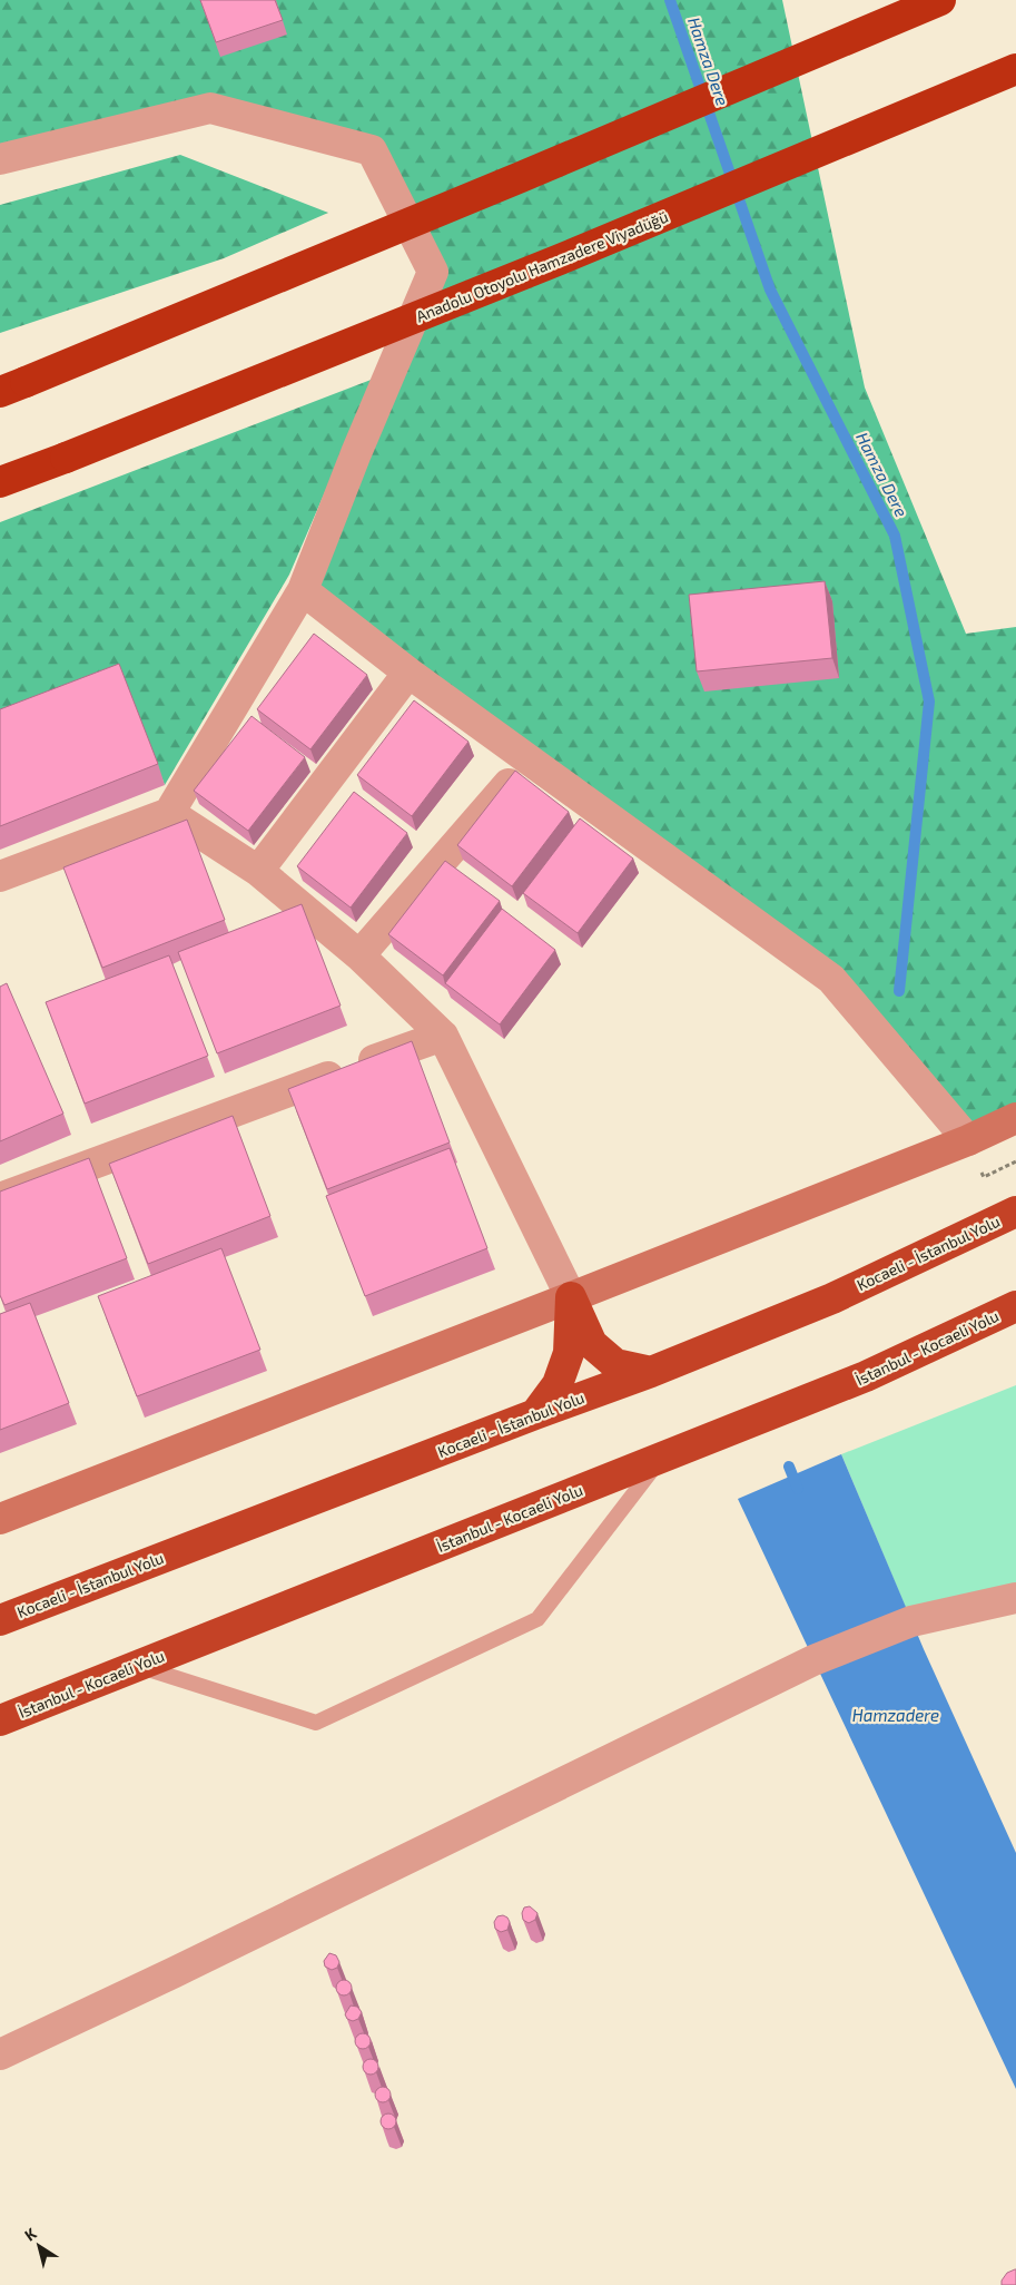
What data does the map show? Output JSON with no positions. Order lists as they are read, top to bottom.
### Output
{
  "streets": {
    "highway": ["Anadolu Otoyolu Hamzadere Viyadüğü", "Kocaeli - İstanbul Yolu", "İstanbul - Kocaeli Yolu"]
  },
  "water": ["Hamza Dere", "Hamzadere"],
  "north": "top left"
}
